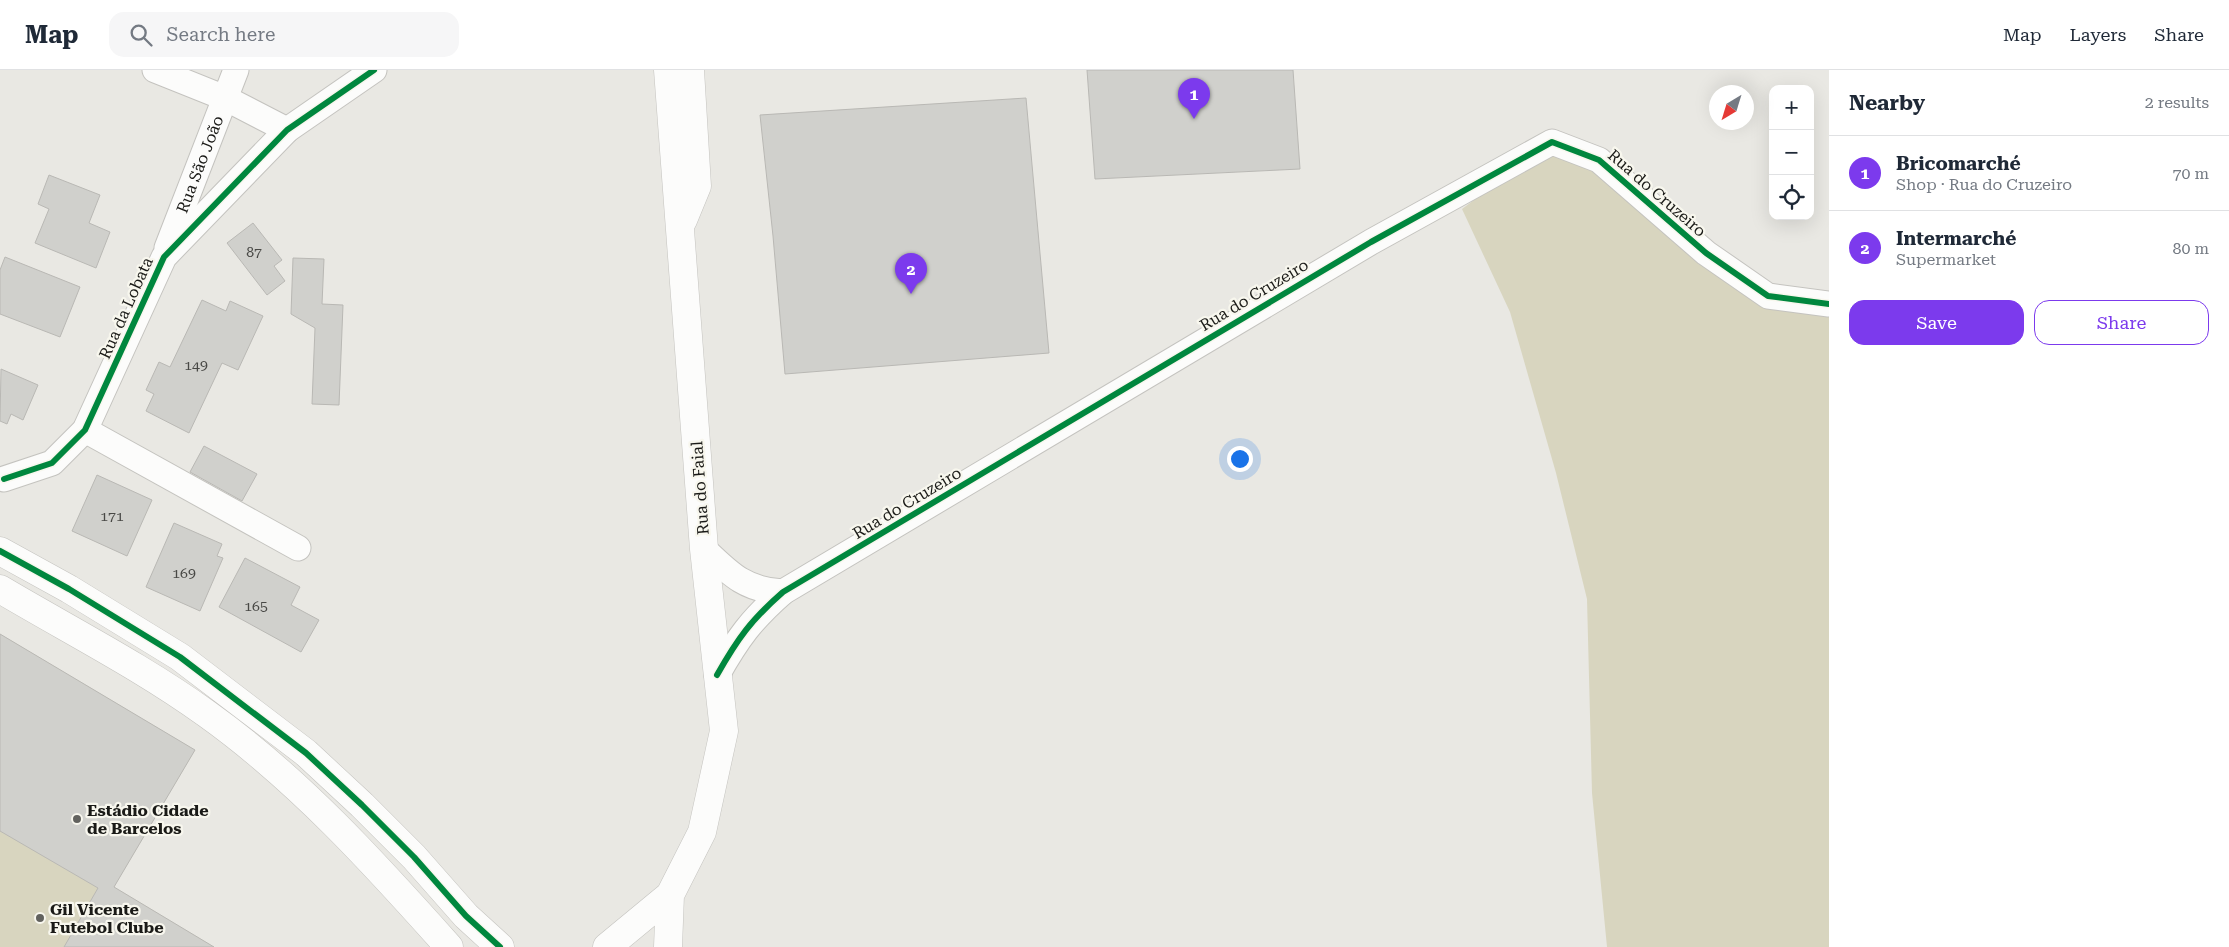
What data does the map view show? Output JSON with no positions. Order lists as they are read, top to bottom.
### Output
{
  "streets": {
    "street": [
      "Rua São João",
      "Rua do Cruzeiro",
      "Rua da Lobata",
      "Rua do Faial"
    ]
  },
  "crossings": [
    ["Rua São João", "Rua da Lobata"],
    ["Rua do Cruzeiro", "Rua do Faial"]
  ],
  "places": ["Estádio Cidade de Barcelos", "Gil Vicente Futebol Clube"],
  "house_numbers": [
    "87",
    "149",
    "171",
    "169",
    "165"
  ],
  "north": "bottom left",
  "page": {
    "header": "Map",
    "search": "Search here",
    "nav": ["Map", "Layers", "Share"],
    "heading": ["Nearby", "2 results"],
    "pins": ["1", "2"],
    "map_buttons": ["+", "−"],
    "list": [
      {
        "mark": "1",
        "name": "Bricomarché",
        "note": "Shop · Rua do Cruzeiro",
        "value": "70 m"
      },
      {
        "mark": "2",
        "name": "Intermarché",
        "note": "Supermarket",
        "value": "80 m"
      }
    ],
    "buttons": ["Save", "Share"]
  }
}
